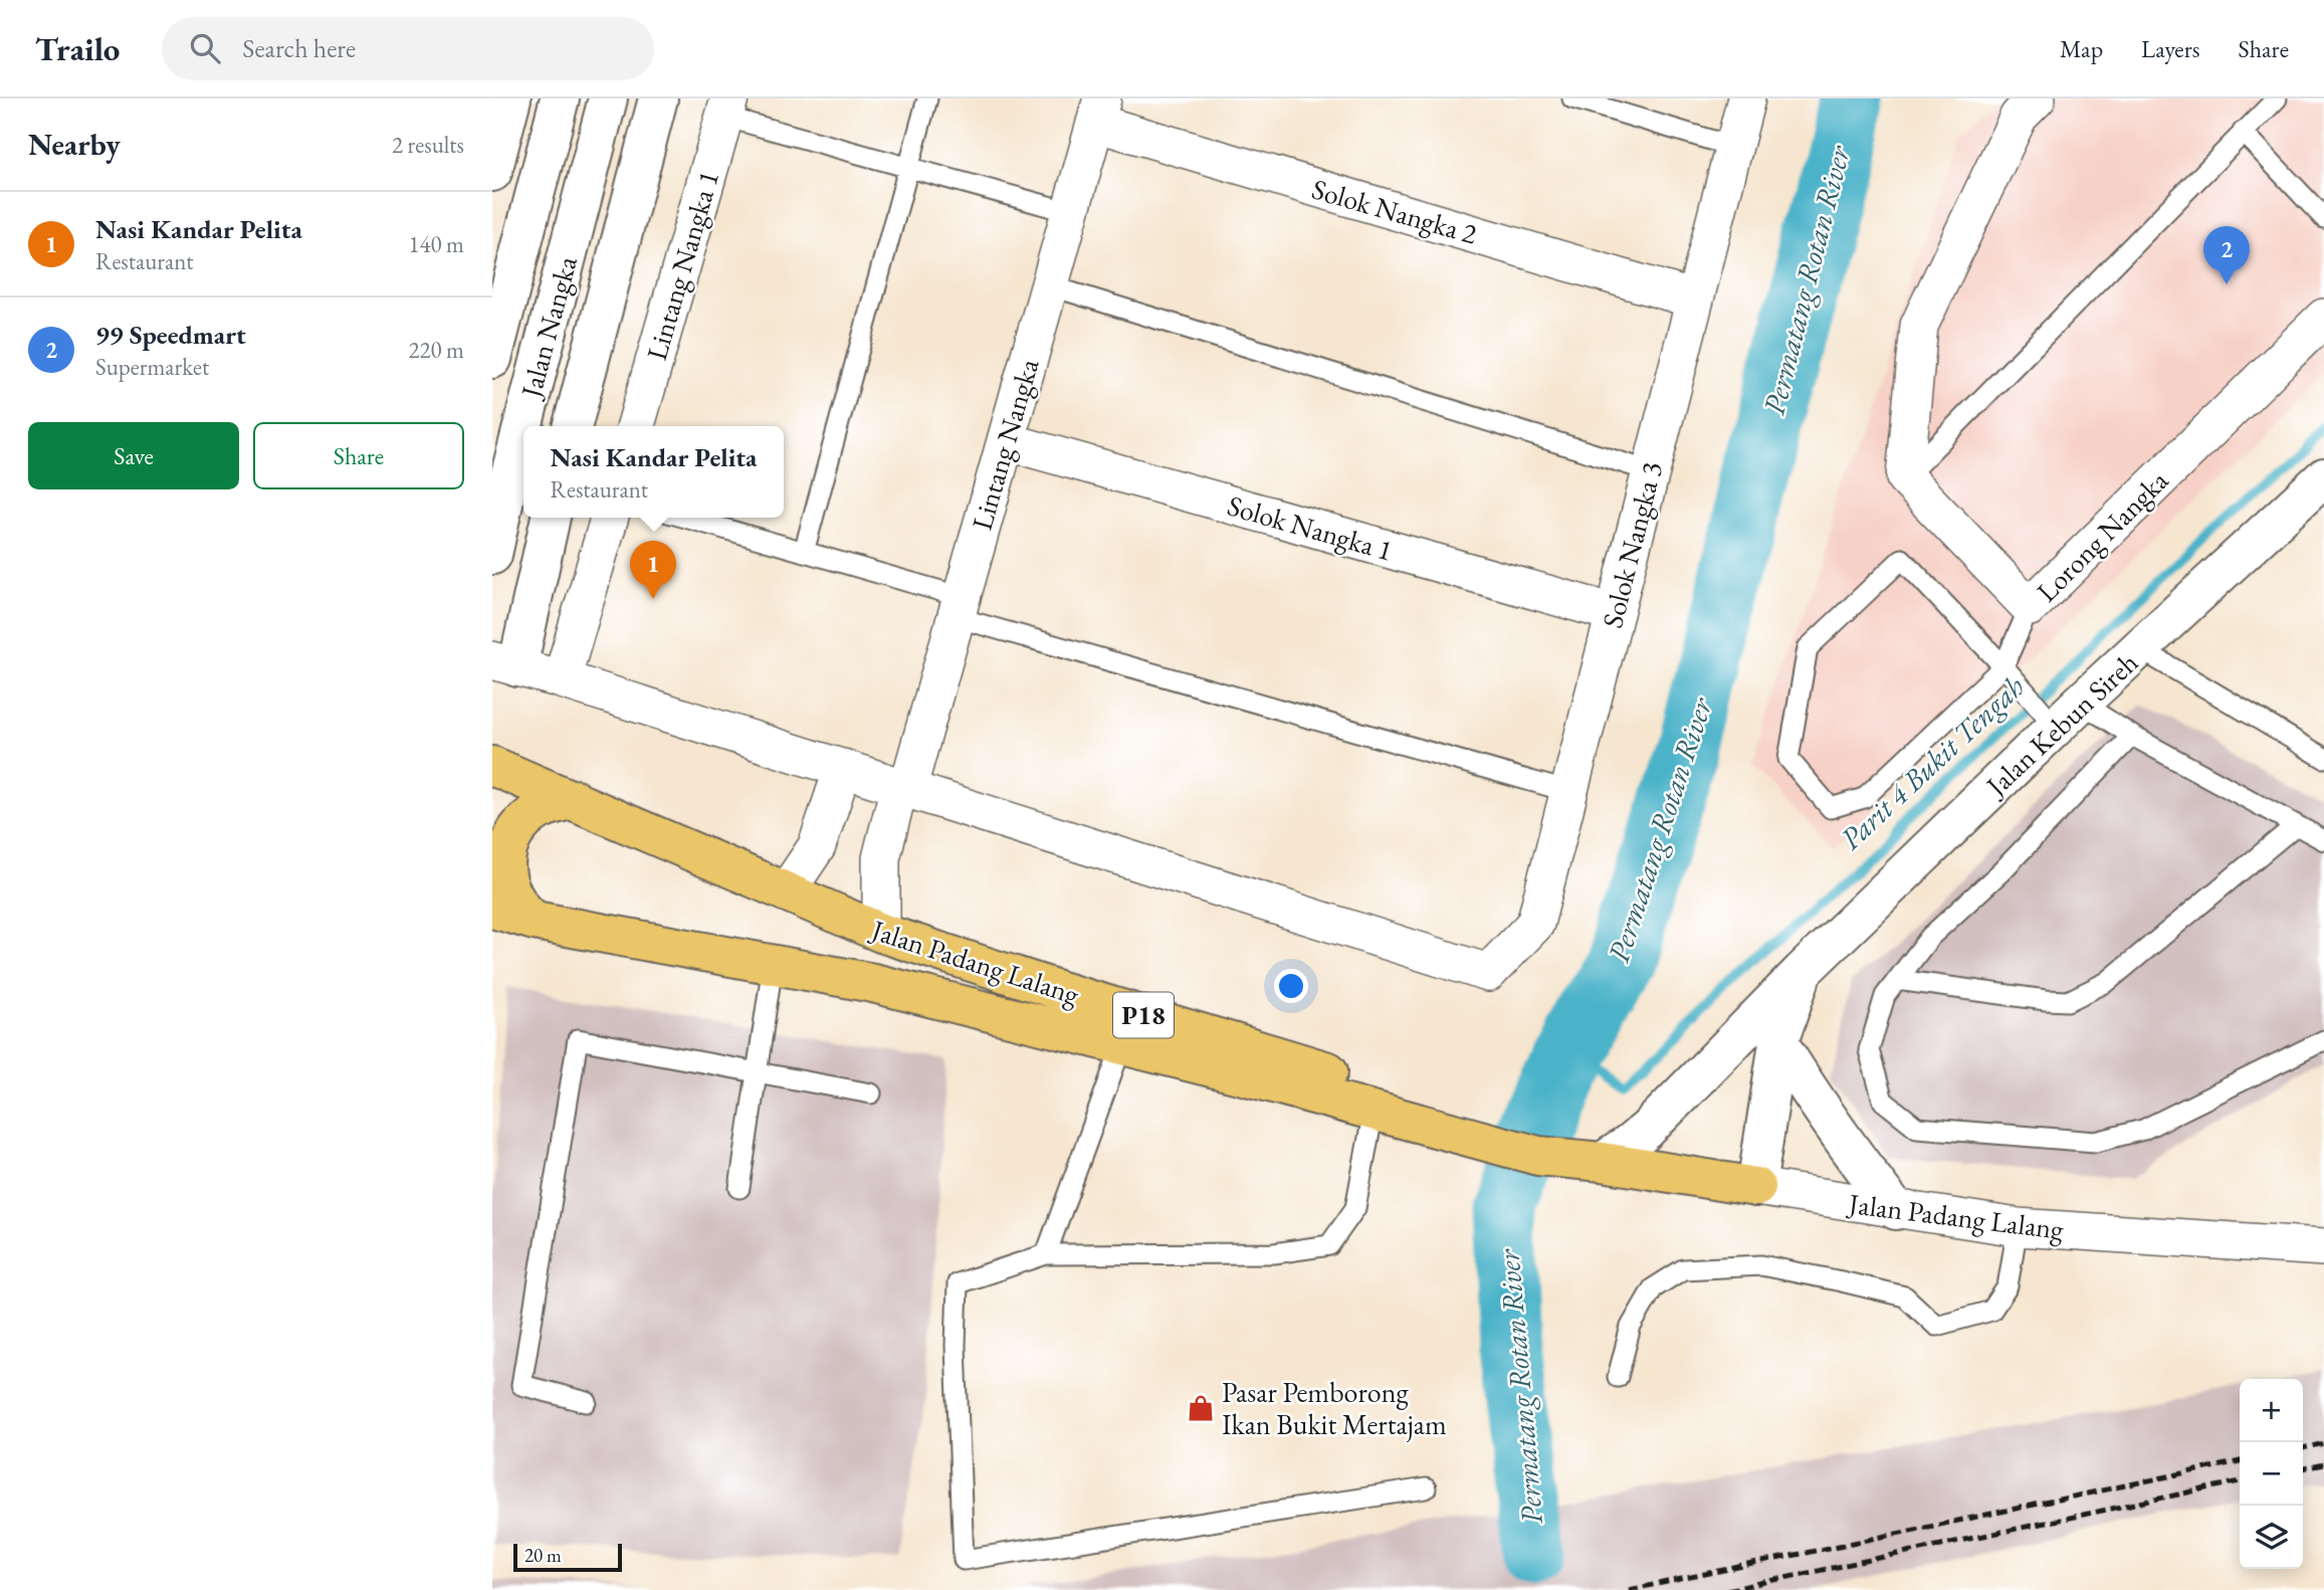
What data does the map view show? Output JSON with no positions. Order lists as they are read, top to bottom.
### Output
{
  "streets": {
    "main road": ["Jalan Padang Lalang", "P18"],
    "street": [
      "Solok Nangka 2",
      "Lintang Nangka 1",
      "Jalan Nangka",
      "Lintang Nangka",
      "Solok Nangka 1",
      "Lorong Nangka",
      "Solok Nangka 3",
      "Jalan Kebun Sireh"
    ]
  },
  "crossings": [
    ["Solok Nangka 2", "Lintang Nangka"],
    ["Solok Nangka 2", "Solok Nangka 3"],
    ["Lintang Nangka", "Solok Nangka 1"],
    ["Lintang Nangka", "Solok Nangka 3"],
    ["Lintang Nangka", "Jalan Padang Lalang"],
    ["Solok Nangka 1", "Solok Nangka 3"],
    ["Jalan Kebun Sireh", "Jalan Padang Lalang"]
  ],
  "water": ["Permatang Rotan River", "Parit 4 Bukit Tengah"],
  "places": {
    "shop": ["Pasar Pemborong Ikan Bukit Mertajam"]
  },
  "scale_bar": "20 m",
  "page": {
    "header": "Trailo",
    "search": "Search here",
    "nav": ["Map", "Layers", "Share"],
    "heading": ["Nearby", "2 results"],
    "list": [
      {
        "mark": "1",
        "name": "Nasi Kandar Pelita",
        "note": "Restaurant",
        "value": "140 m"
      },
      {
        "mark": "2",
        "name": "99 Speedmart",
        "note": "Supermarket",
        "value": "220 m"
      }
    ],
    "pins": ["2", "1"],
    "buttons": ["Save", "Share"],
    "popup": ["Nasi Kandar Pelita", "Restaurant"],
    "map_buttons": ["+", "−"],
    "scale": "20 m"
  }
}
